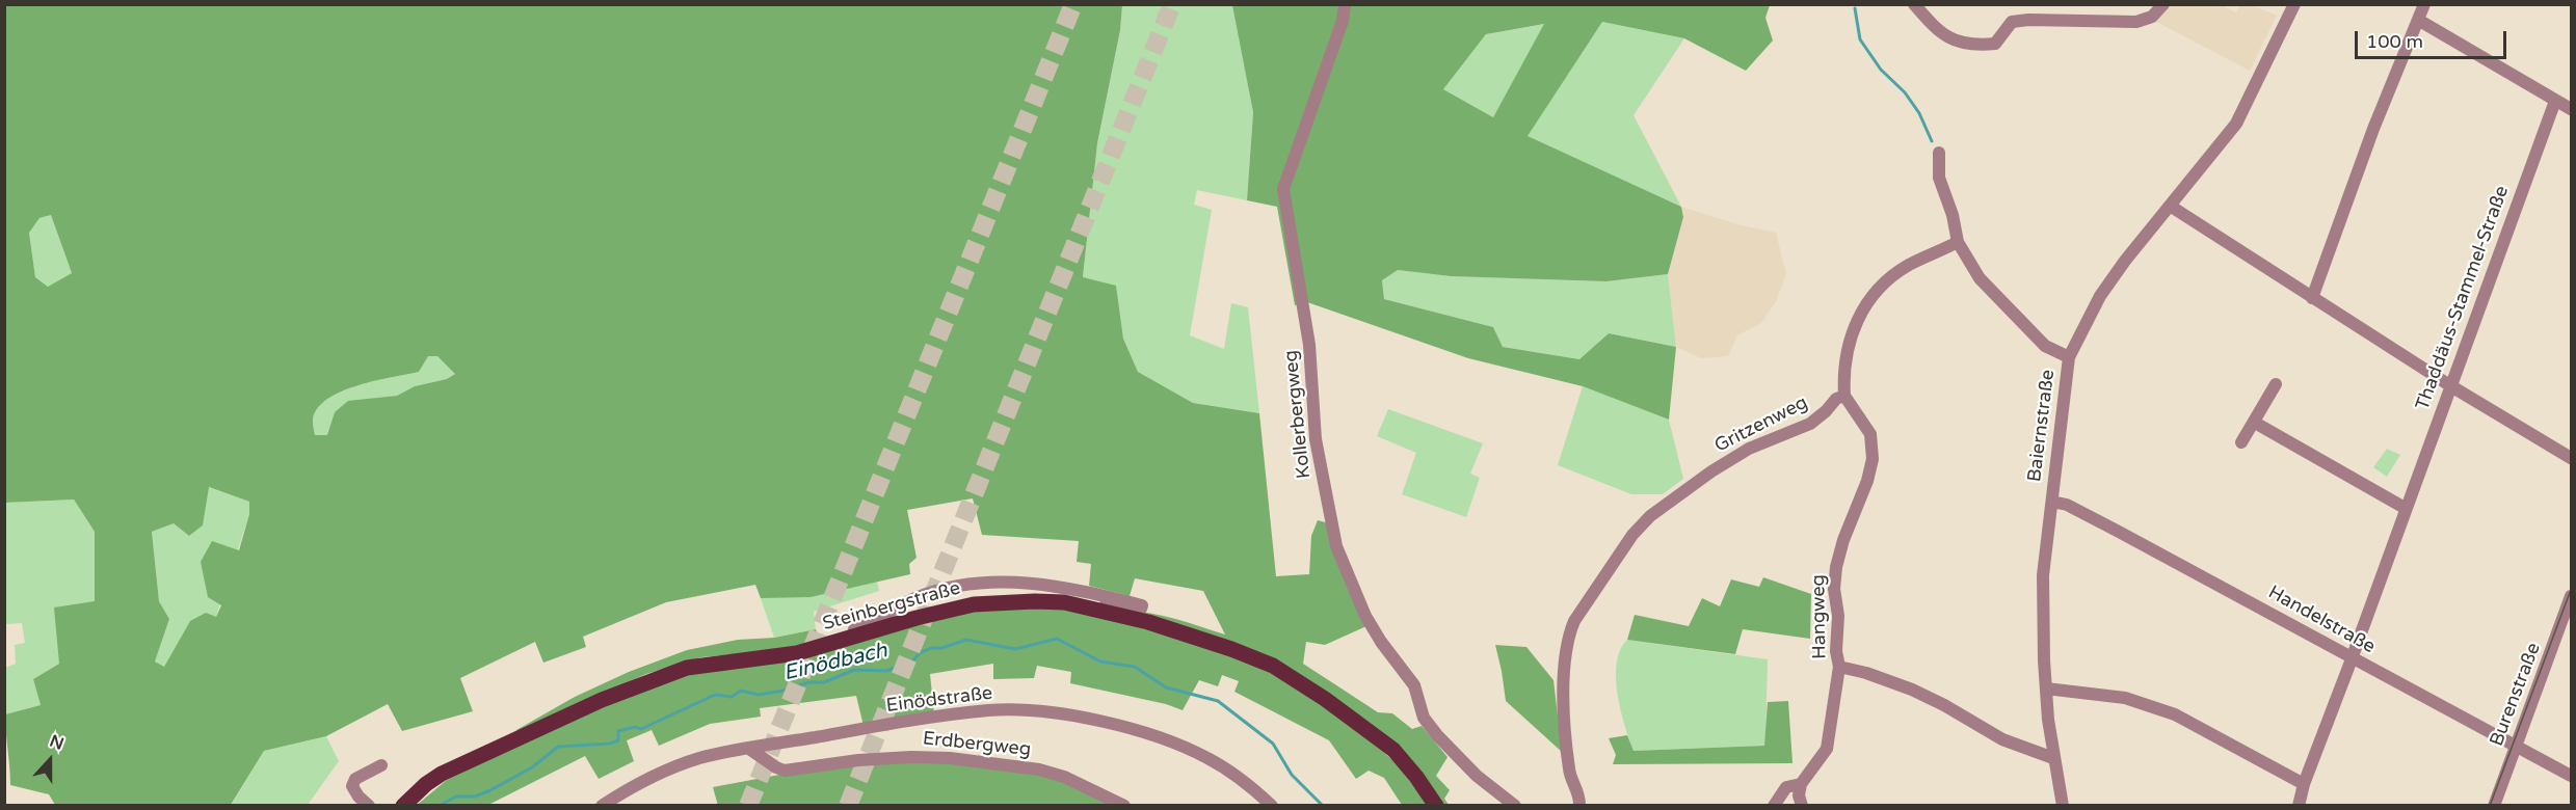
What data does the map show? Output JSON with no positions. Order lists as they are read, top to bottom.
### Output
{
  "streets": {
    "main road": ["Steinbergstraße"],
    "street": [
      "Thaddäus-Stammel-Straße",
      "Kollerbergweg",
      "Gritzenweg",
      "Baiernstraße",
      "Hangweg",
      "Handelstraße",
      "Burenstraße",
      "Einödstraße",
      "Erdbergweg"
    ]
  },
  "crossings": [
    ["Thaddäus-Stammel-Straße", "Handelstraße"],
    ["Gritzenweg", "Hangweg"],
    ["Baiernstraße", "Handelstraße"],
    ["Handelstraße", "Burenstraße"],
    ["Einödstraße", "Erdbergweg"]
  ],
  "water": ["Einödbach"],
  "scale_bar": "100 m",
  "north": "top"
}
